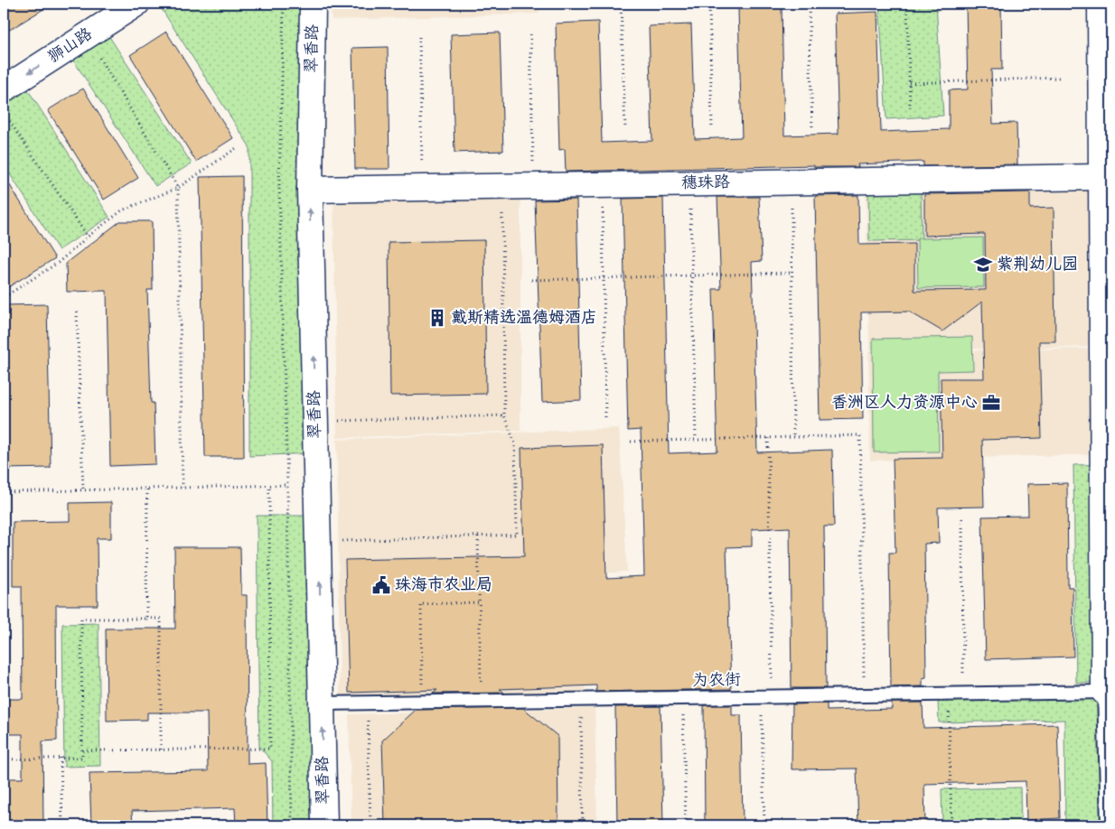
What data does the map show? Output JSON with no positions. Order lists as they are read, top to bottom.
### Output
{
  "streets": {
    "street": ["狮山路", "翠香路", "穗珠路"],
    "lane": ["为农街"]
  },
  "crossings": [
    ["翠香路", "穗珠路"],
    ["翠香路", "为农街"]
  ],
  "one_way": ["狮山路", "翠香路"],
  "places": {
    "school or university": ["紫荆幼儿园"],
    "building": ["戴斯精选温德姆酒店"],
    "office": ["香洲区人力资源中心"],
    "public building": ["珠海市农业局"]
  }
}
